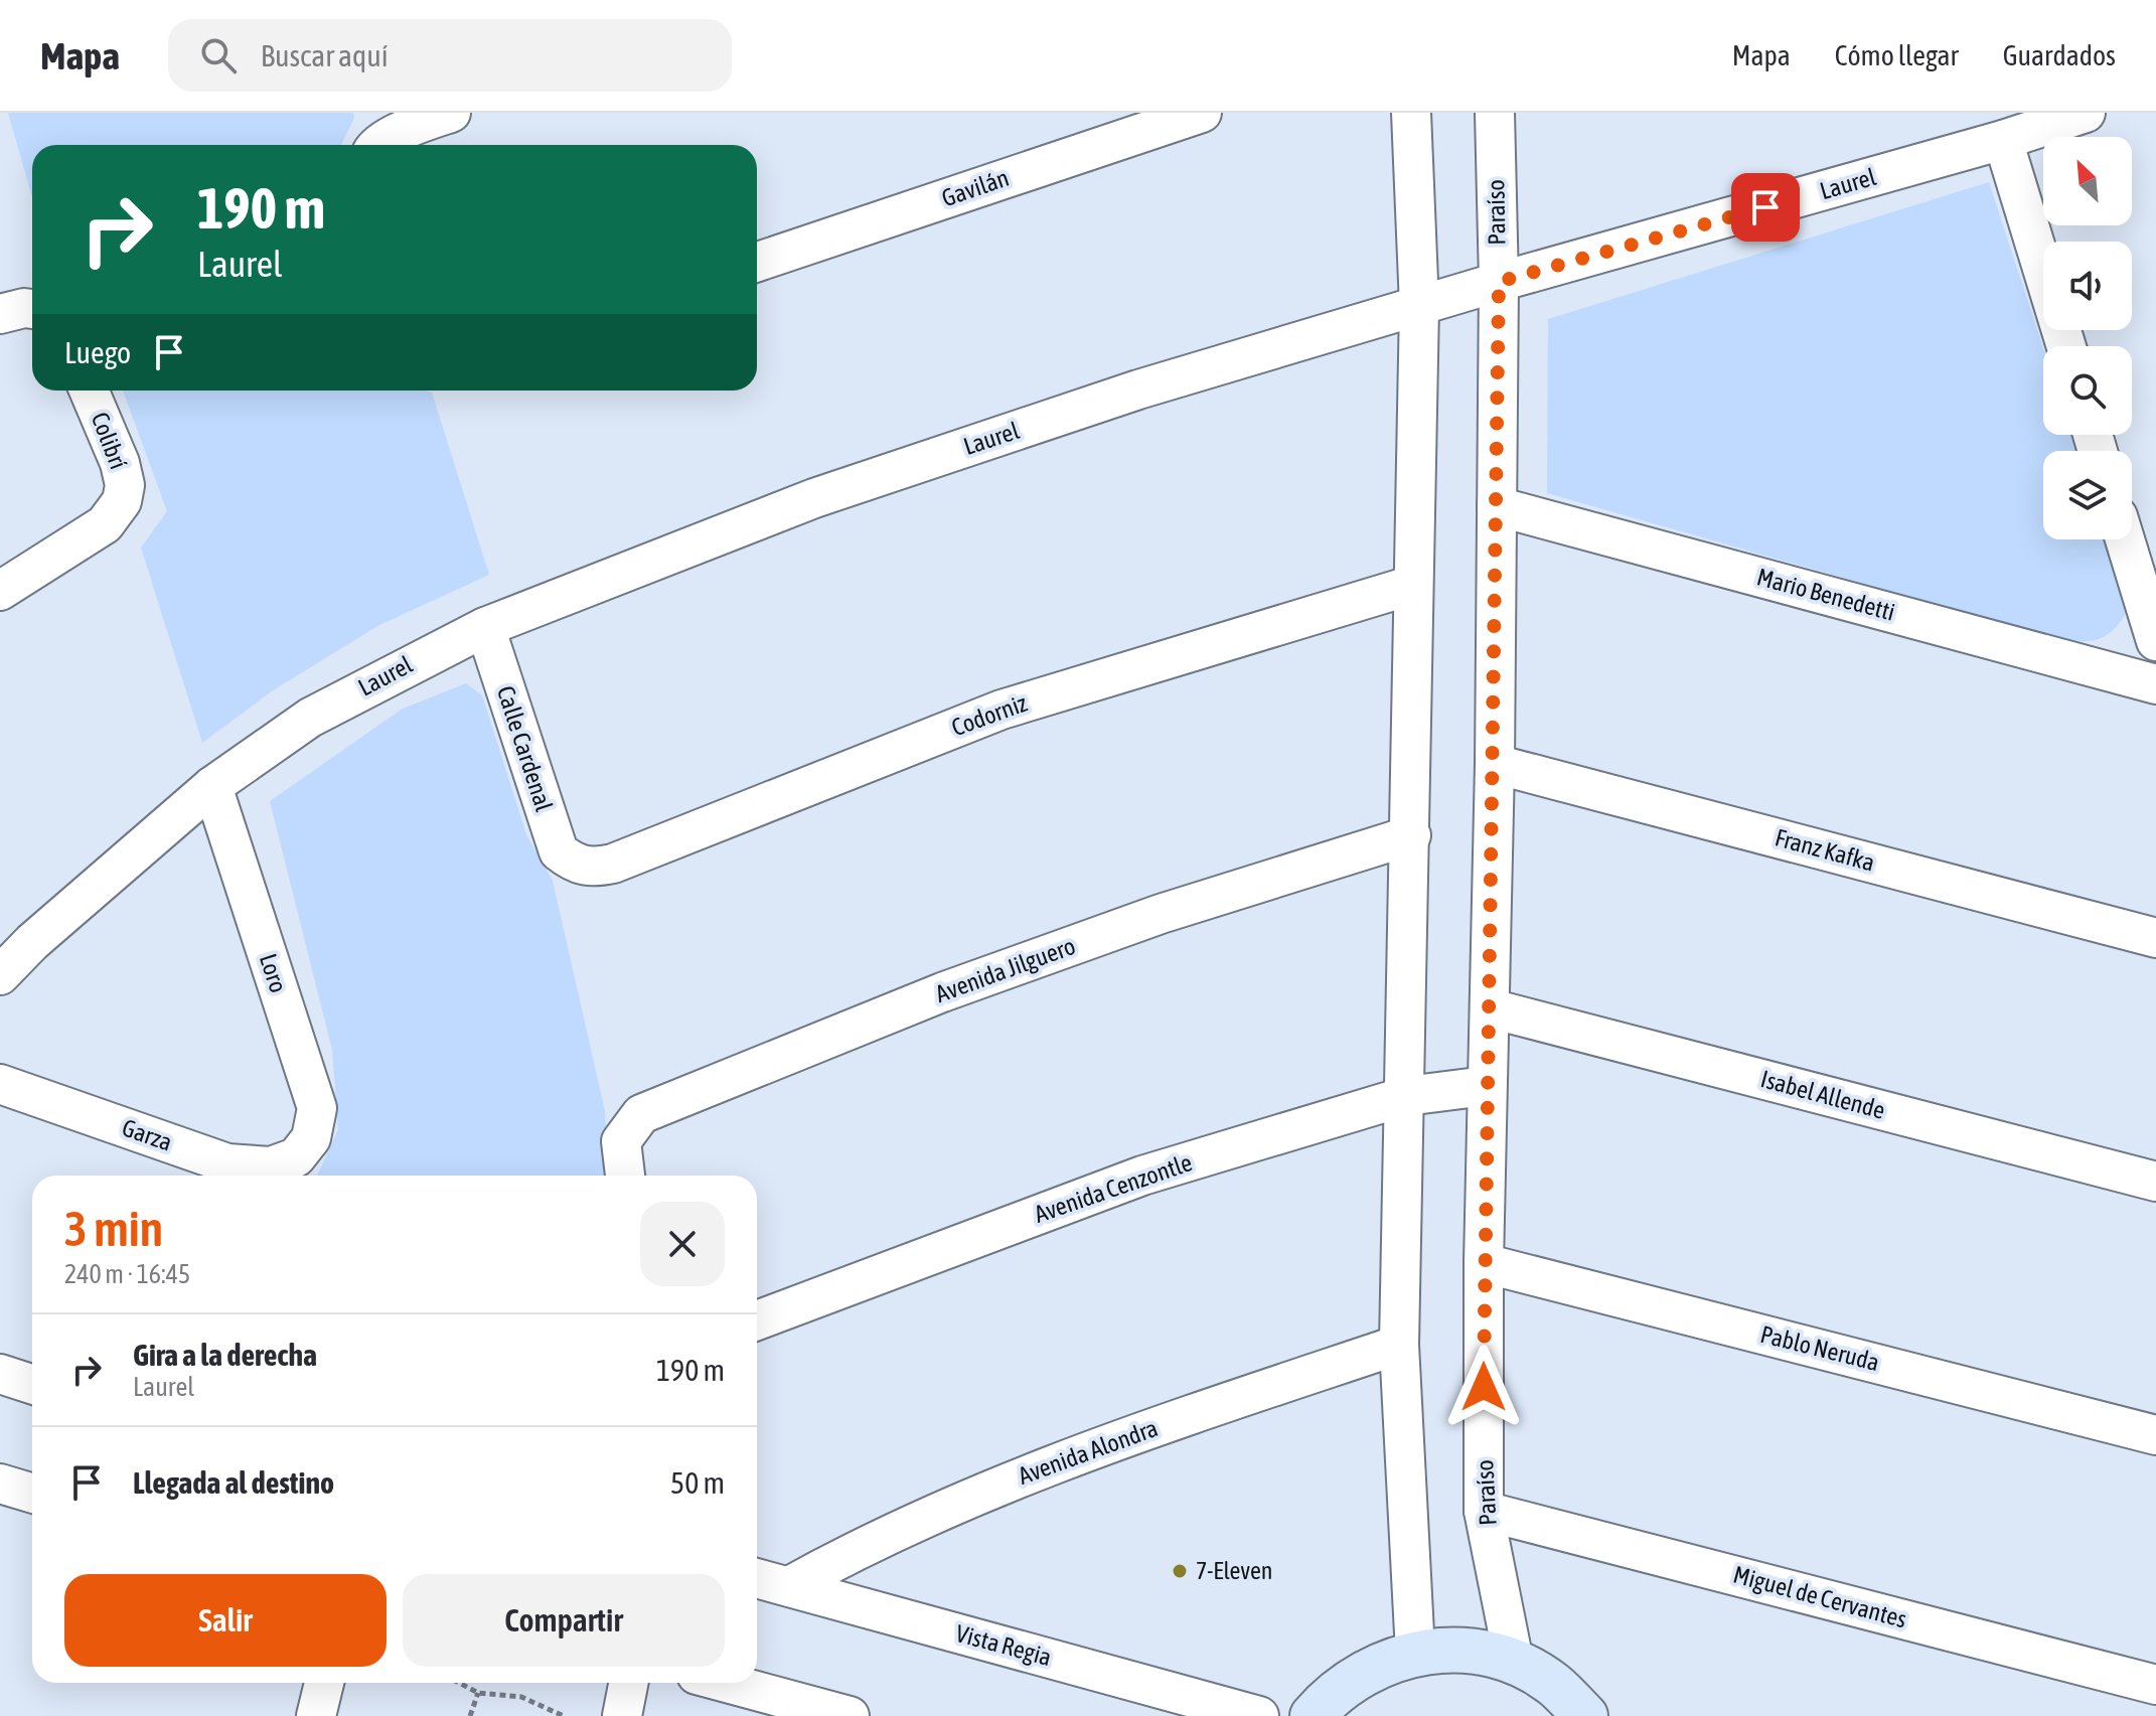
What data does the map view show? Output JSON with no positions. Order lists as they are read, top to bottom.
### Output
{
  "streets": {
    "street": [
      "Laurel",
      "Gavilán",
      "Paraíso",
      "Colibrí",
      "Mario Benedetti",
      "Codorniz",
      "Calle Cardenal",
      "Franz Kafka",
      "Avenida Jilguero",
      "Loro",
      "Isabel Allende",
      "Garza",
      "Avenida Cenzontle",
      "Pablo Neruda",
      "Avenida Alondra",
      "Miguel de Cervantes",
      "Vista Regia"
    ]
  },
  "crossings": [
    ["Laurel", "Paraíso"],
    ["Laurel", "Calle Cardenal"],
    ["Laurel", "Loro"],
    ["Paraíso", "Mario Benedetti"],
    ["Paraíso", "Franz Kafka"],
    ["Paraíso", "Isabel Allende"],
    ["Paraíso", "Avenida Cenzontle"],
    ["Paraíso", "Pablo Neruda"],
    ["Paraíso", "Miguel de Cervantes"],
    ["Codorniz", "Calle Cardenal"],
    ["Loro", "Garza"],
    ["Avenida Alondra", "Vista Regia"]
  ],
  "places": ["7-Eleven"],
  "north": "top left",
  "page": {
    "header": "Mapa",
    "search": "Buscar aquí",
    "nav": ["Mapa", "Cómo llegar", "Guardados"],
    "turn": ["190 m", "Laurel"],
    "then": "Luego",
    "heading": ["3 min", "240 m · 16:45"],
    "list": [
      {
        "name": "Gira a la derecha",
        "note": "Laurel",
        "value": "190 m"
      },
      {
        "name": "Llegada al destino",
        "value": "50 m"
      }
    ],
    "buttons": ["Salir", "Compartir"]
  }
}
